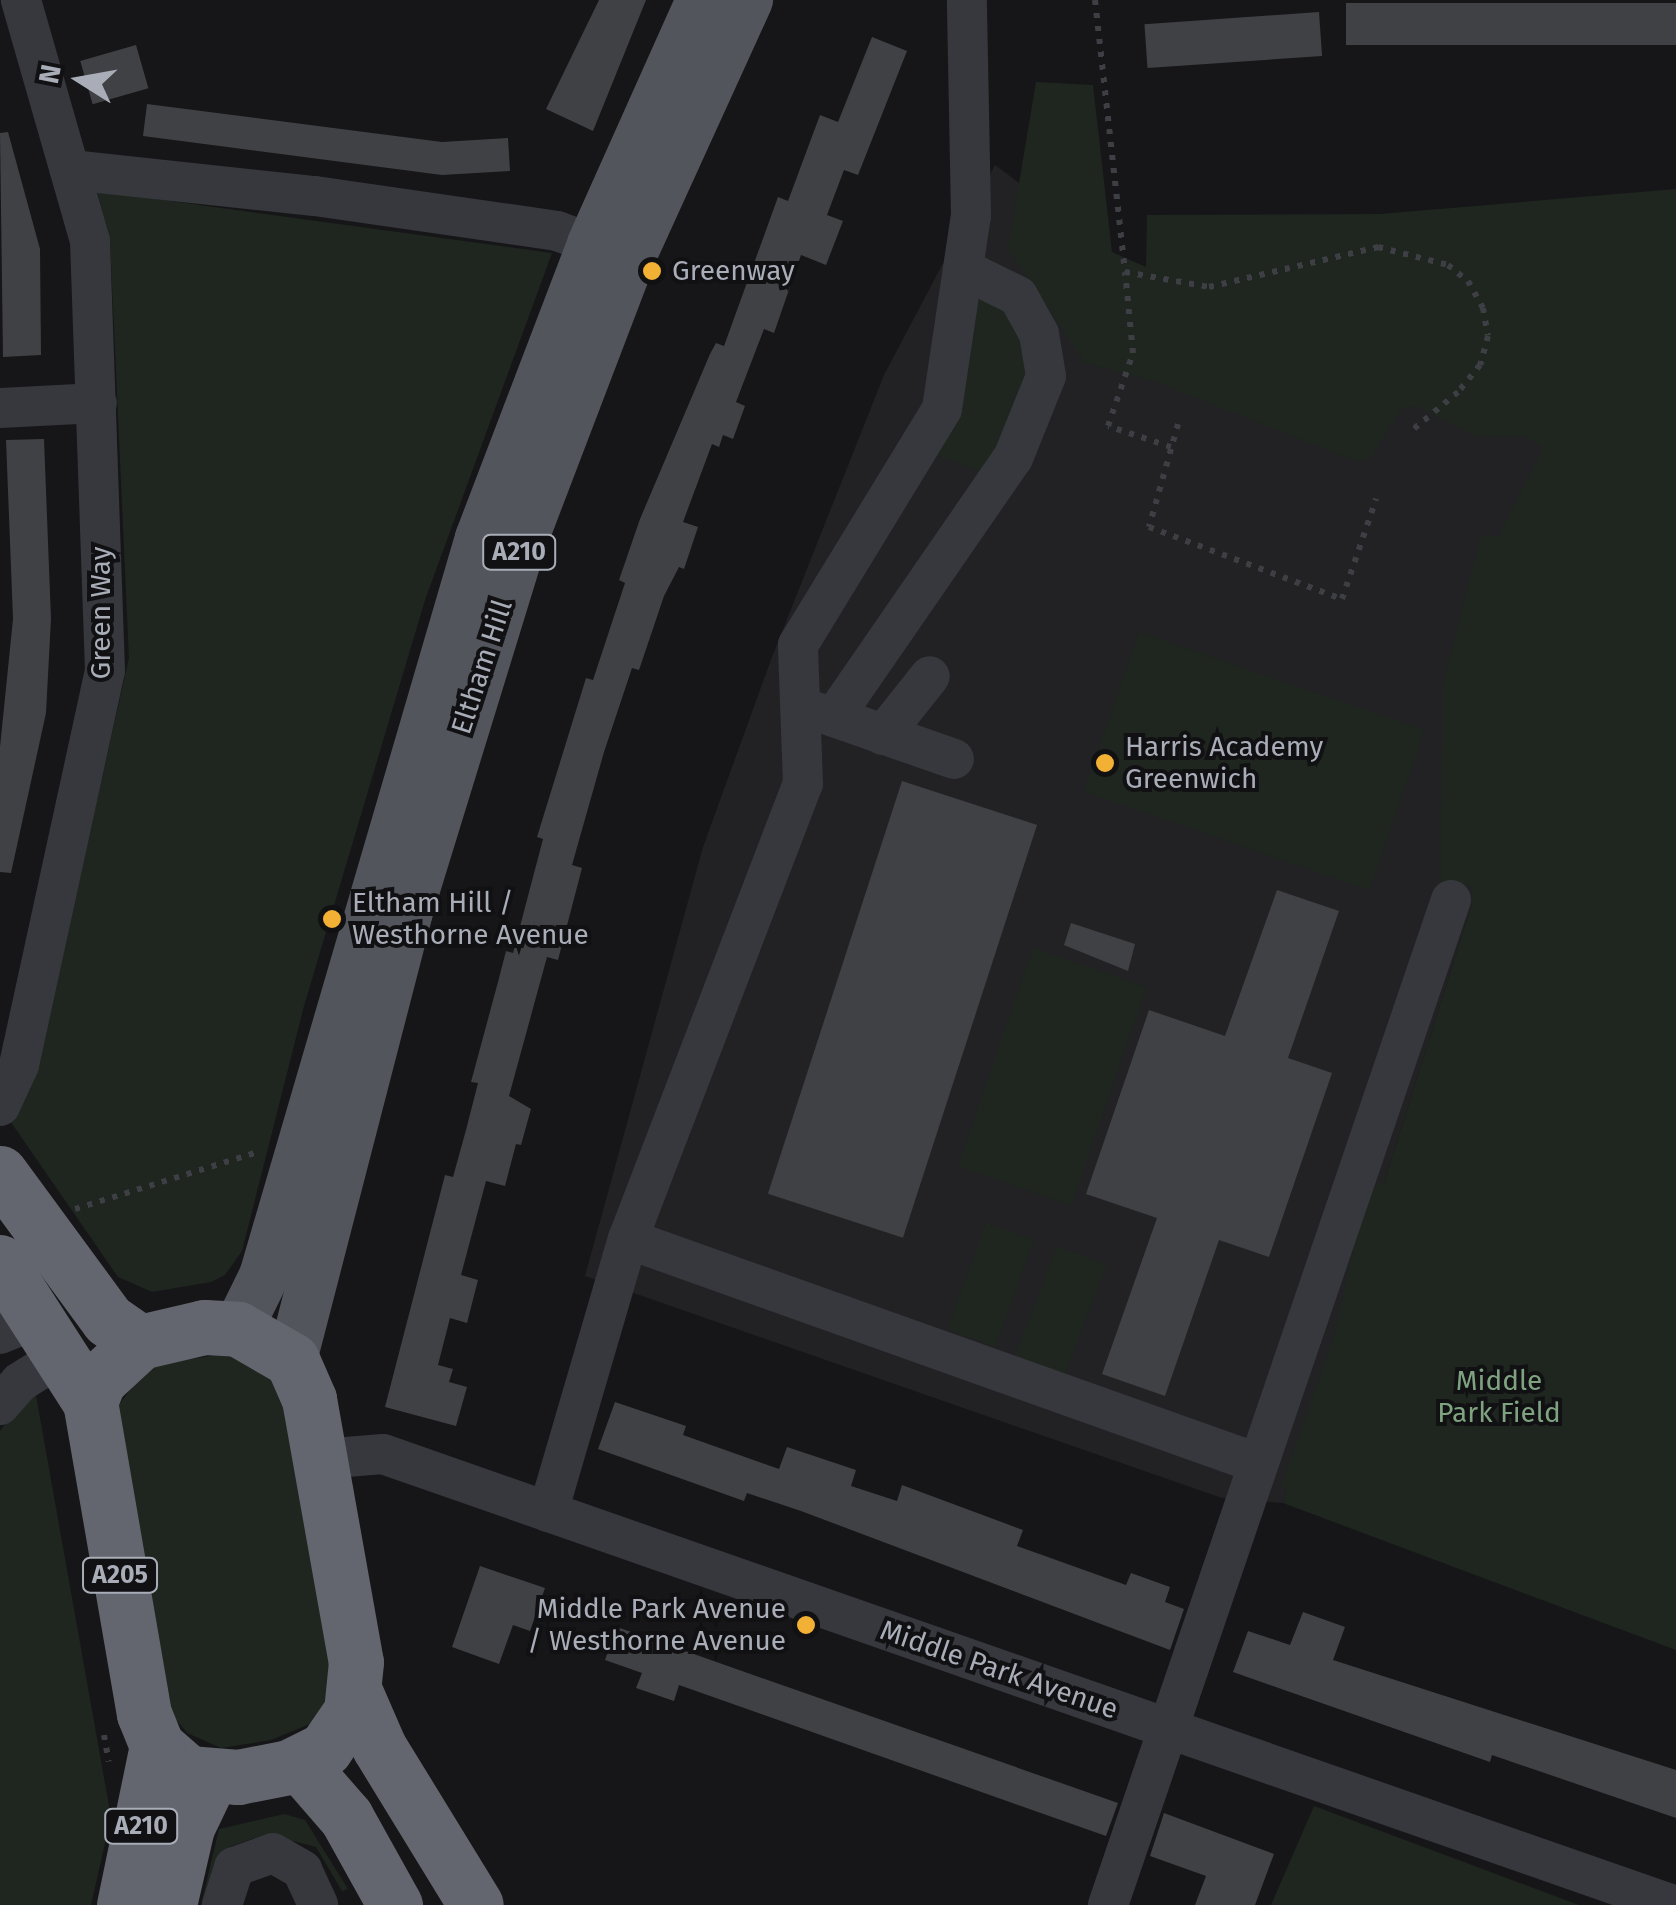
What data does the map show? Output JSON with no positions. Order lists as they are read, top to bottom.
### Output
{
  "streets": {
    "highway": ["A210", "A205"],
    "main road": ["Eltham Hill"],
    "street": ["Green Way", "Middle Park Avenue"]
  },
  "crossings": [
    ["A210", "A205"]
  ],
  "parks": ["Middle Park Field"],
  "places": [
    "Greenway",
    "Harris Academy Greenwich",
    "Eltham Hill / Westhorne Avenue",
    "Middle Park Avenue / Westhorne Avenue"
  ],
  "north": "left"
}
